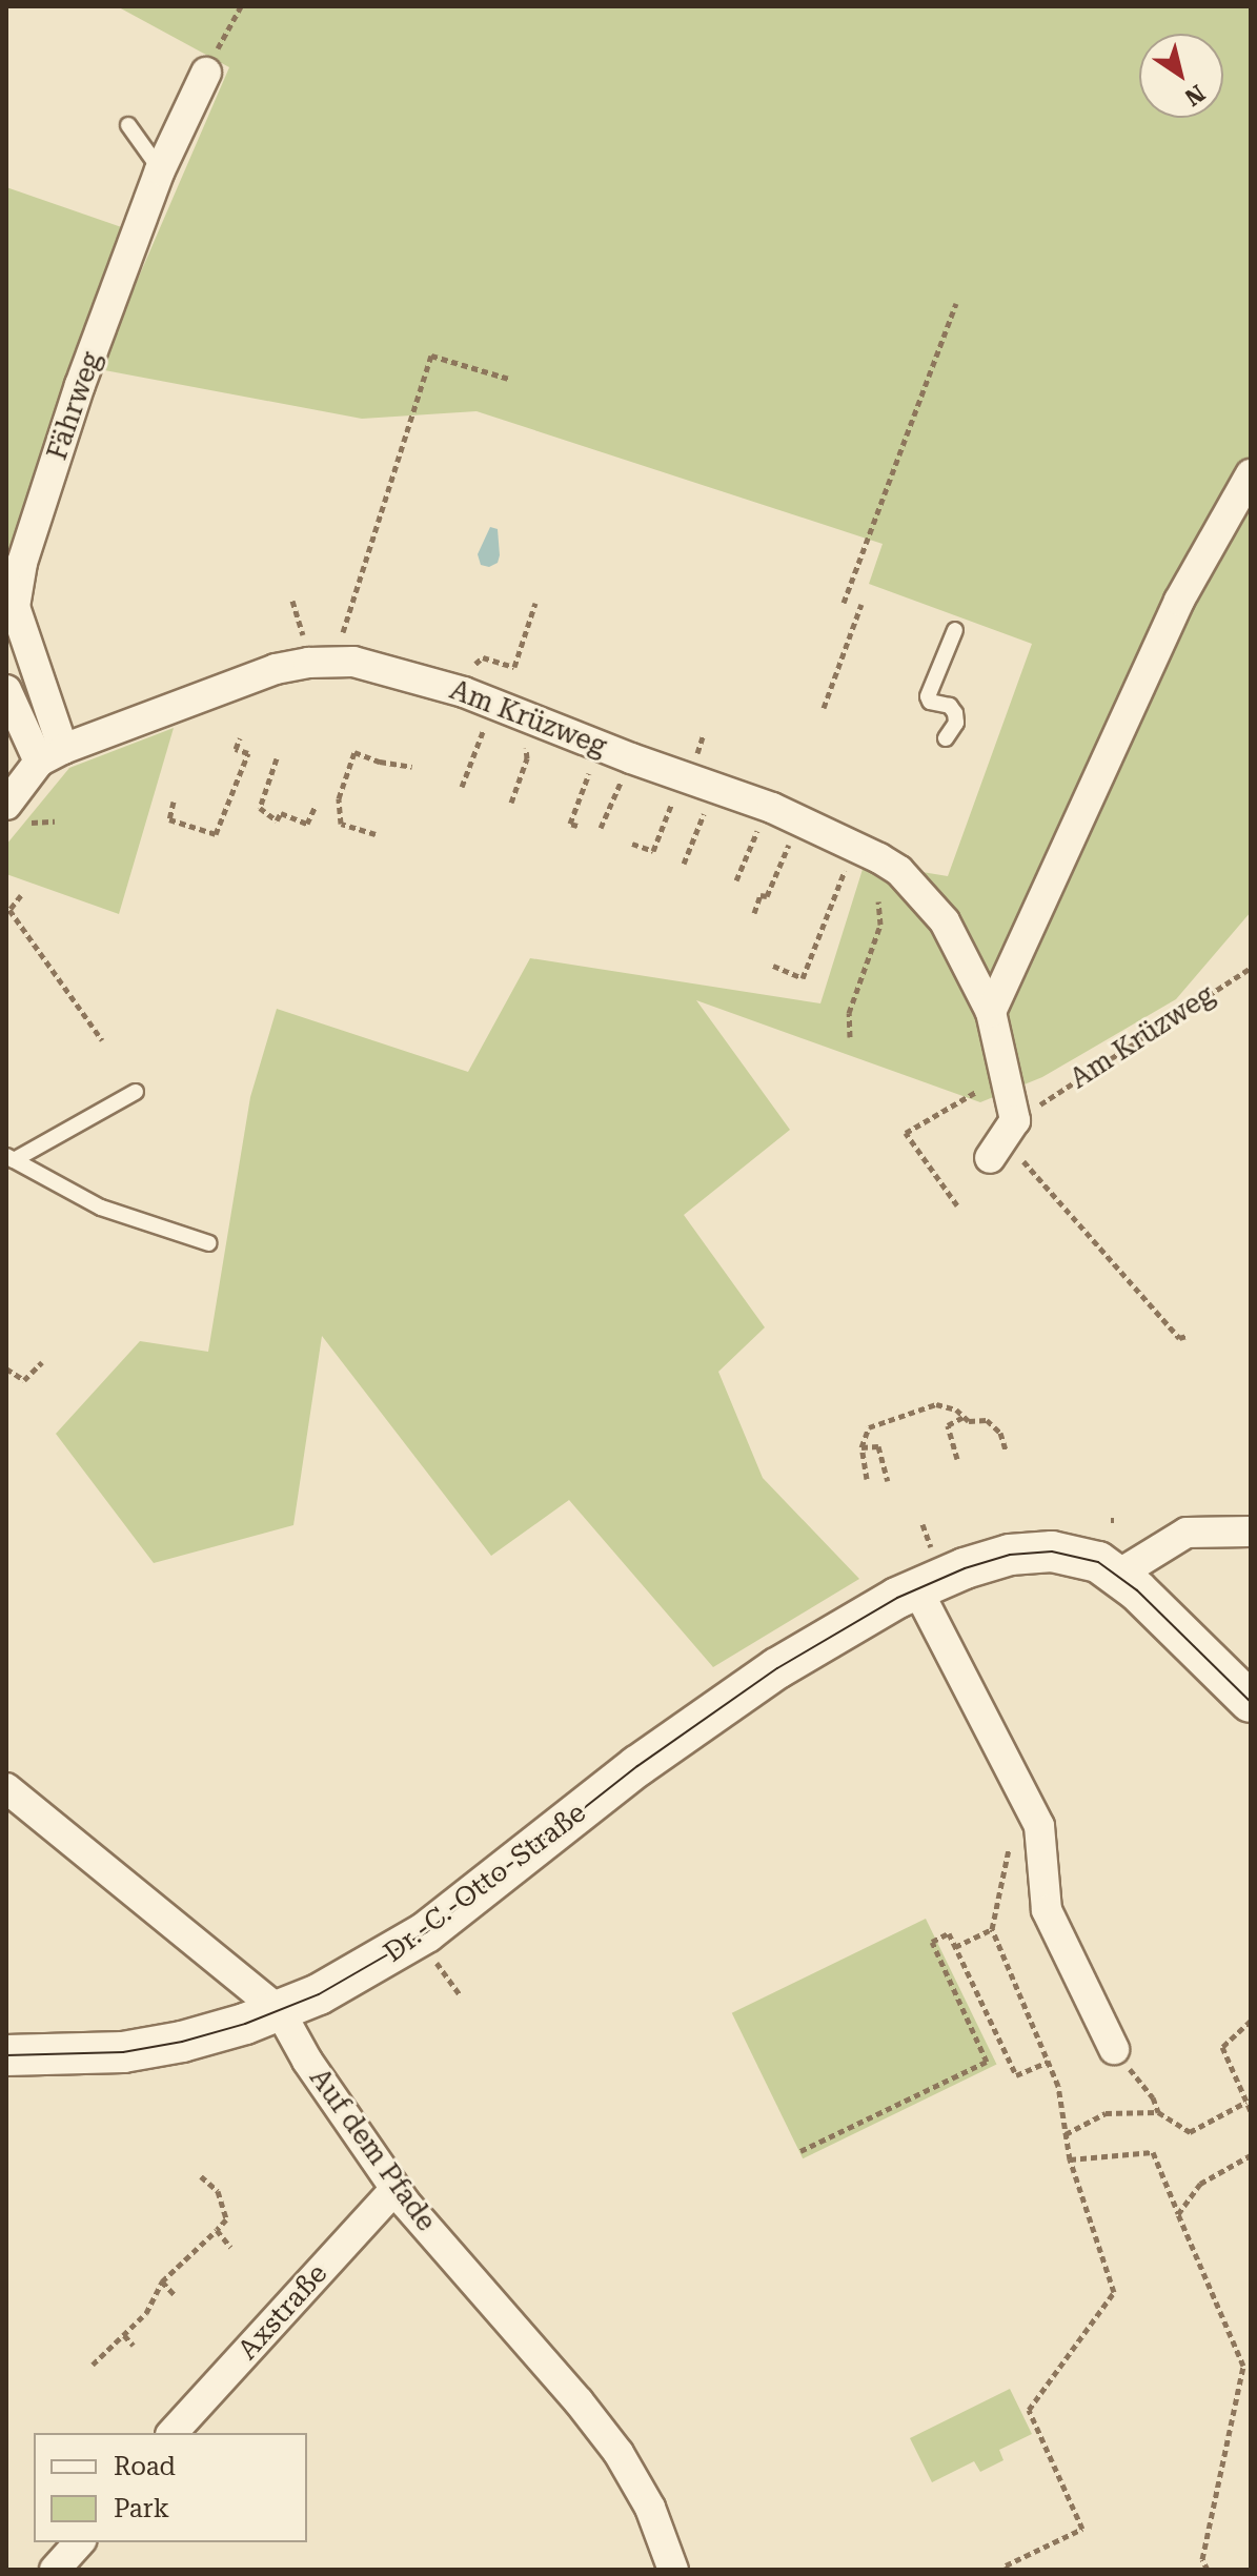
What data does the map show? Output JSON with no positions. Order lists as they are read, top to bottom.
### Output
{
  "streets": {
    "street": [
      "Fährweg",
      "Am Krüzweg",
      "Dr.-C.-Otto-Straße",
      "Auf dem Pfade",
      "Axstraße"
    ]
  },
  "crossings": [
    ["Fährweg", "Am Krüzweg"],
    ["Dr.-C.-Otto-Straße", "Auf dem Pfade"],
    ["Auf dem Pfade", "Axstraße"]
  ],
  "legend": ["Road", "Park"],
  "north": "bottom right"
}
